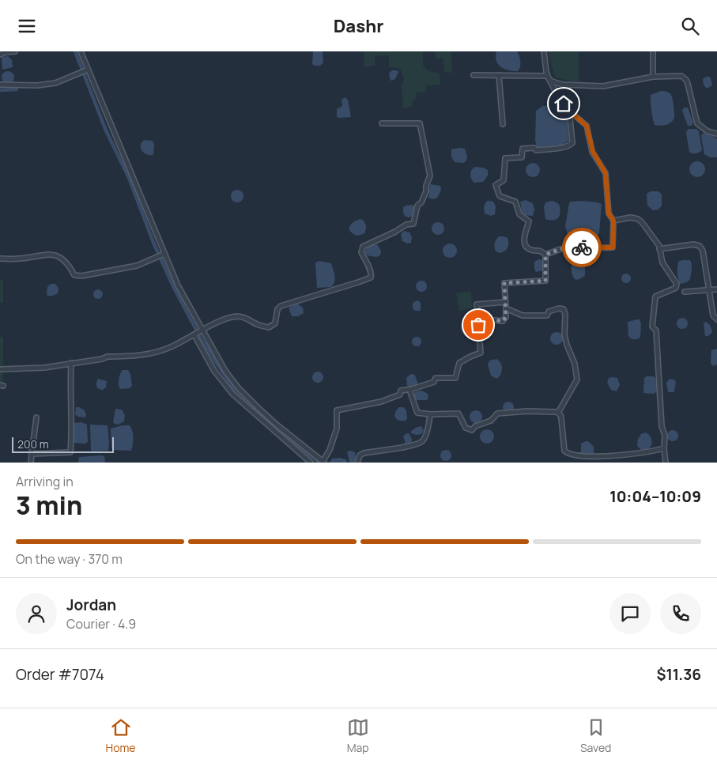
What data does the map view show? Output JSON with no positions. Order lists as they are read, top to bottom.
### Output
{
  "scale_bar": "200 m",
  "page": {
    "header": "Dashr",
    "scale": "200 m",
    "heading": ["3 min", "Arriving in", "10:04–10:09"],
    "panel": [
      "Jordan",
      "Courier · 4.9",
      "Order #7074",
      "$11.36"
    ],
    "bar": "On the way · 370 m",
    "tabs": ["Home", "Map", "Saved"]
  }
}
